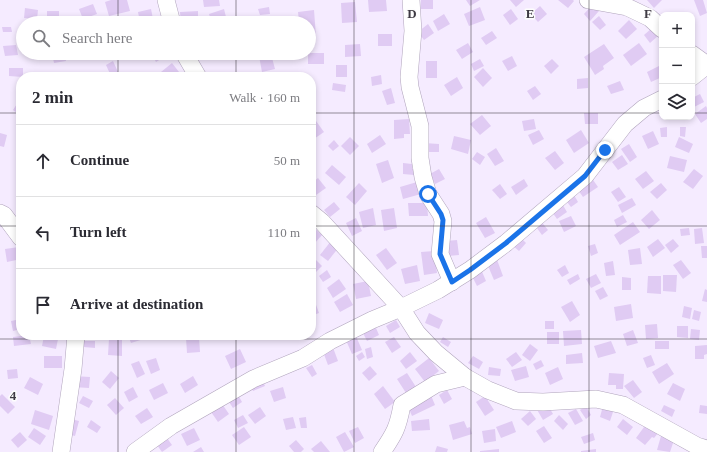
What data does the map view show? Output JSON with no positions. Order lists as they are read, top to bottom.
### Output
{
  "page": {
    "map_buttons": ["+", "−"],
    "search": "Search here",
    "heading": ["2 min", "Walk · 160 m"],
    "list": [
      ["Continue", "50 m"],
      ["Turn left", "110 m"],
      "Arrive at destination"
    ]
  },
  "grid": {
    "columns": ["D", "E", "F"],
    "rows": ["4"]
  }
}
